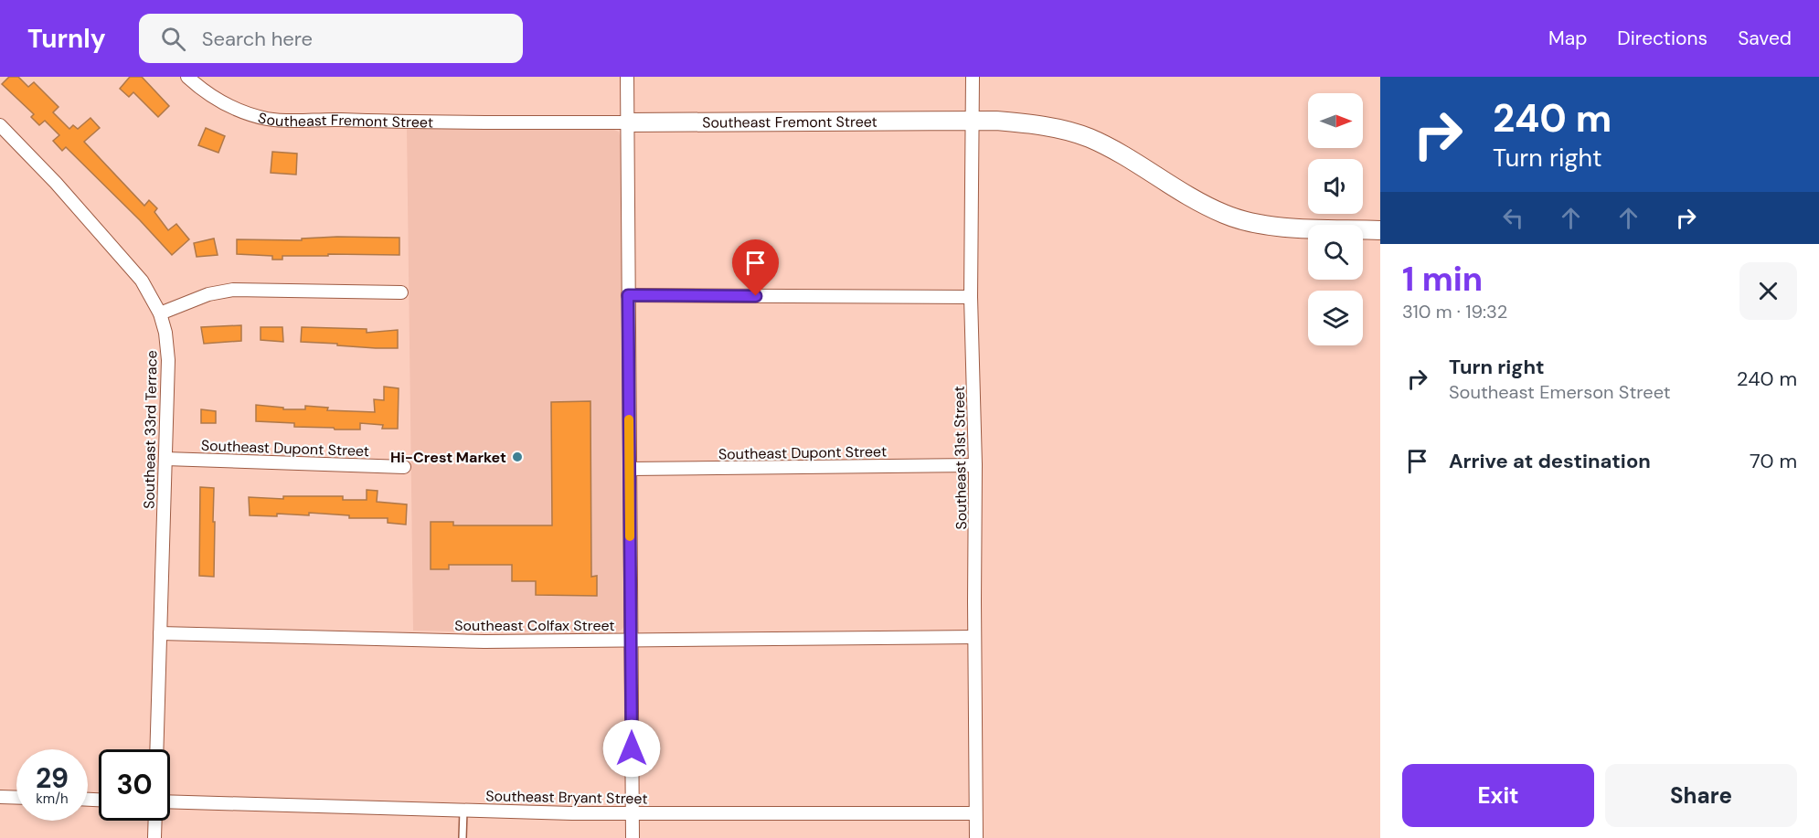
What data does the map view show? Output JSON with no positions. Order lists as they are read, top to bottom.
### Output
{
  "streets": {
    "street": [
      "Southeast Fremont Street",
      "Southeast 33rd Terrace",
      "Southeast Dupont Street",
      "Southeast 31st Street",
      "Southeast Colfax Street",
      "Southeast Bryant Street"
    ]
  },
  "crossings": [
    ["Southeast Fremont Street", "Southeast 31st Street"],
    ["Southeast 33rd Terrace", "Southeast Dupont Street"],
    ["Southeast 33rd Terrace", "Southeast Colfax Street"],
    ["Southeast Dupont Street", "Southeast 31st Street"],
    ["Southeast 31st Street", "Southeast Colfax Street"],
    ["Southeast 31st Street", "Southeast Bryant Street"]
  ],
  "places": ["Hi-Crest Market"],
  "north": "right",
  "page": {
    "header": "Turnly",
    "search": "Search here",
    "nav": ["Map", "Directions", "Saved"],
    "turn": ["240 m", "Turn right"],
    "heading": ["1 min", "310 m · 19:32"],
    "list": [
      {
        "name": "Turn right",
        "note": "Southeast Emerson Street",
        "value": "240 m"
      },
      {
        "name": "Arrive at destination",
        "value": "70 m"
      }
    ],
    "speed": "29 km/h",
    "limit": "30",
    "buttons": ["Exit", "Share"]
  }
}
